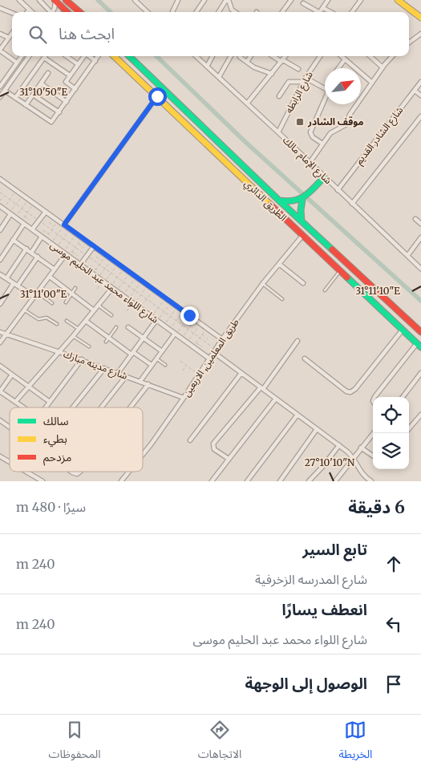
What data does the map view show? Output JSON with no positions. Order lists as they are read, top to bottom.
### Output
{
  "streets": {
    "main road": ["الطريق الدائري"],
    "street": [
      "شارع الرابطه",
      "شارع الشادر القديم",
      "شارع الإمام مالك",
      "شارع اللواء محمد عبد الحليم موسى",
      "طريق المعلمين, الاربعين",
      "شارع مدينه مبارك"
    ]
  },
  "crossings": [
    ["شارع الرابطه", "شارع الإمام مالك"],
    ["شارع الشادر القديم", "شارع الإمام مالك"],
    ["الطريق الدائري", "طريق المعلمين, الاربعين"],
    ["شارع اللواء محمد عبد الحليم موسى", "طريق المعلمين, الاربعين"],
    ["طريق المعلمين, الاربعين", "شارع مدينه مبارك"]
  ],
  "places": {
    "transit": ["موقف الشادر"]
  },
  "legend": ["سالك", "بطيء", "مزدحم"],
  "north": "top right",
  "page": {
    "search": "ابحث هنا",
    "heading": ["6 دقيقة", "سيرًا · 480 m"],
    "list": [
      ["تابع السير", "شارع المدرسه الزخرفية", "240 m"],
      ["انعطف يسارًا", "شارع اللواء محمد عبد الحليم موسى", "240 m"],
      "الوصول إلى الوجهة"
    ],
    "nav": ["الخريطة", "الاتجاهات", "المحفوظات"]
  },
  "coordinates": [
    "31°10'50\"E",
    "31°11'10\"E",
    "31°11'00\"E",
    "27°10'10\"N"
  ]
}
